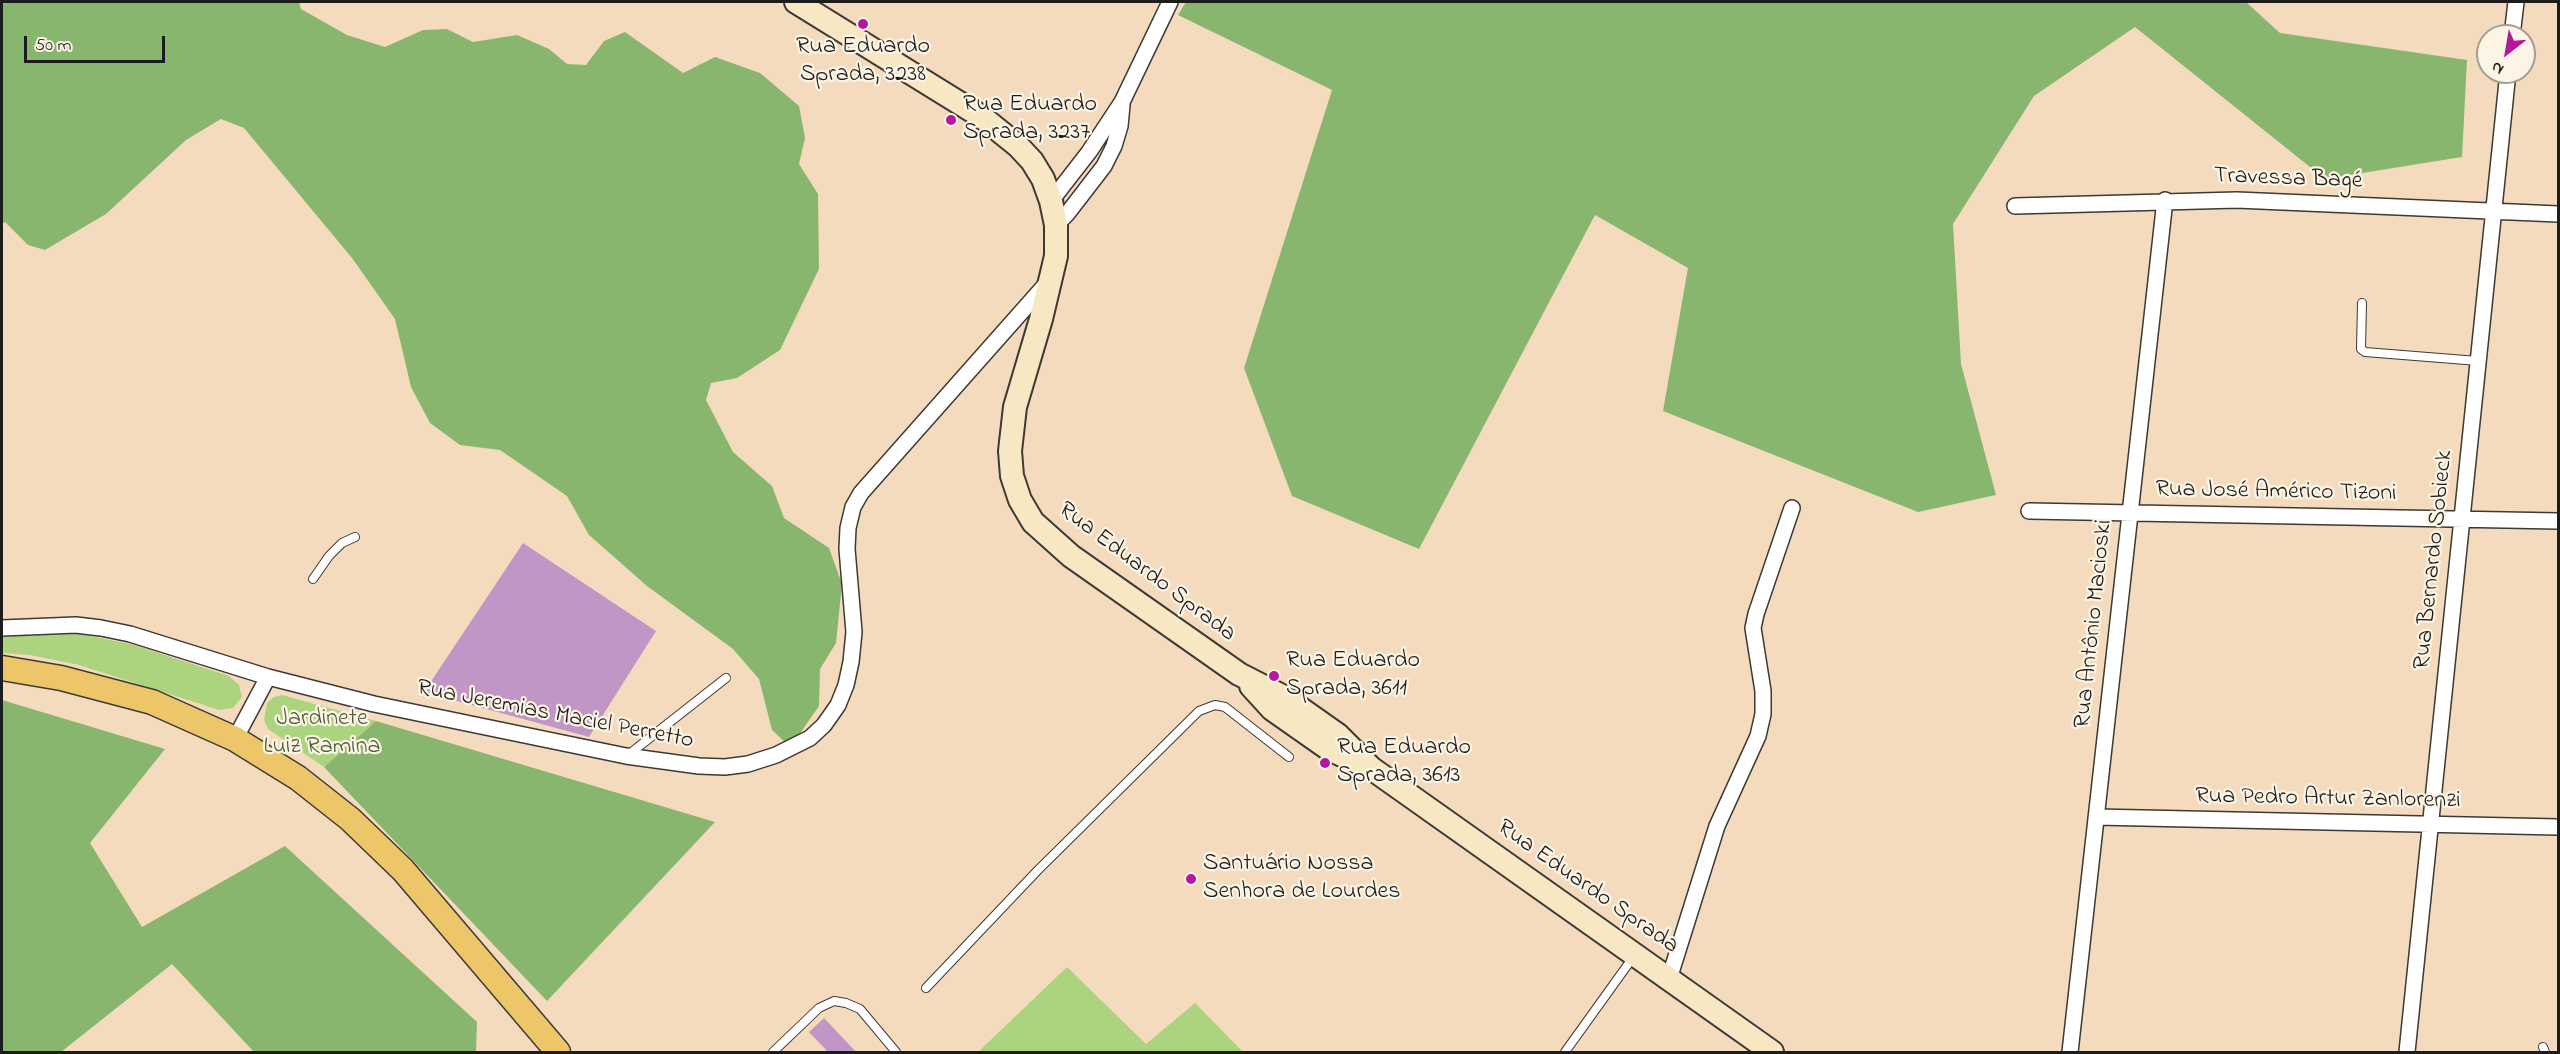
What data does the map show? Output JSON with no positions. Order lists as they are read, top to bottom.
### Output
{
  "streets": {
    "main road": ["Rua Eduardo Sprada"],
    "street": [
      "Travessa Bagé",
      "Rua José Américo Tizoni",
      "Rua Bernardo Sobieck",
      "Rua Antônio Macioski",
      "Rua Jeremias Maciel Perretto",
      "Rua Pedro Artur Zanlorenzi"
    ]
  },
  "crossings": [
    ["Travessa Bagé", "Rua Bernardo Sobieck"],
    ["Travessa Bagé", "Rua Antônio Macioski"],
    ["Rua José Américo Tizoni", "Rua Bernardo Sobieck"],
    ["Rua José Américo Tizoni", "Rua Antônio Macioski"],
    ["Rua Bernardo Sobieck", "Rua Pedro Artur Zanlorenzi"],
    ["Rua Eduardo Sprada", "Rua Jeremias Maciel Perretto"],
    ["Rua Antônio Macioski", "Rua Pedro Artur Zanlorenzi"]
  ],
  "parks": ["Jardinete Luiz Ramina"],
  "places": [
    "Rua Eduardo Sprada, 3238",
    "Rua Eduardo Sprada, 3237",
    "Rua Eduardo Sprada, 3611",
    "Rua Eduardo Sprada, 3613",
    "Santuário Nossa Senhora de Lourdes"
  ],
  "scale_bar": "50 m",
  "north": "bottom left"
}
